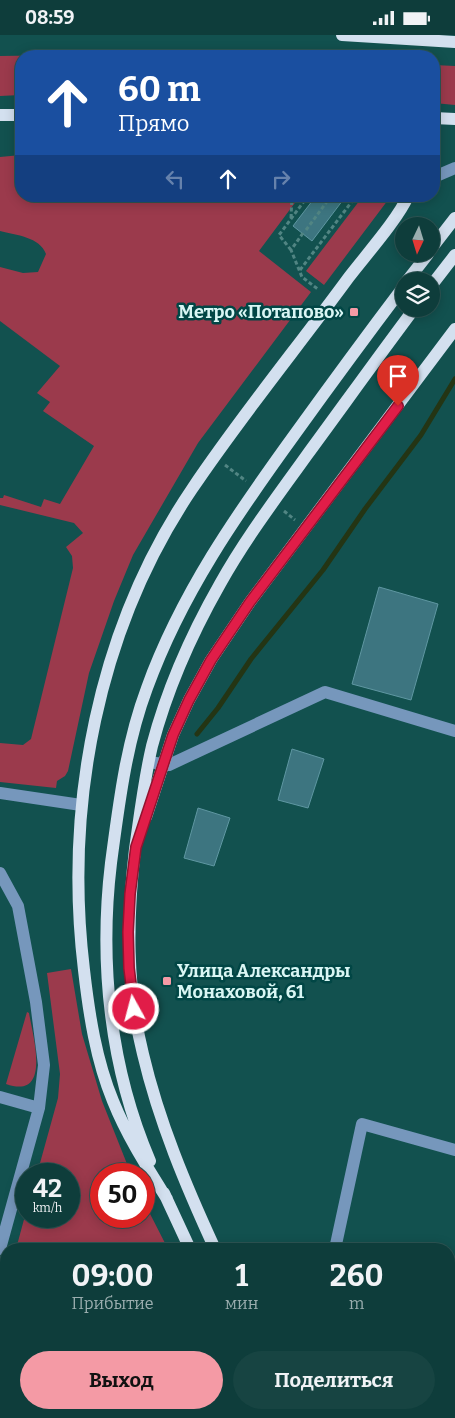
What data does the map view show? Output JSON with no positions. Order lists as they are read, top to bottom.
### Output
{
  "places": {
    "transit": ["Метро «Потапово»", "Улица Александры Монаховой, 61"]
  },
  "north": "bottom",
  "page": {
    "status": "08:59",
    "turn": ["60 m", "Прямо"],
    "speed": "42 km/h",
    "limit": "50",
    "eta": [
      "09:00",
      "Прибытие",
      "1",
      "мин",
      "260",
      "m"
    ],
    "buttons": ["Выход", "Поделиться"]
  }
}
